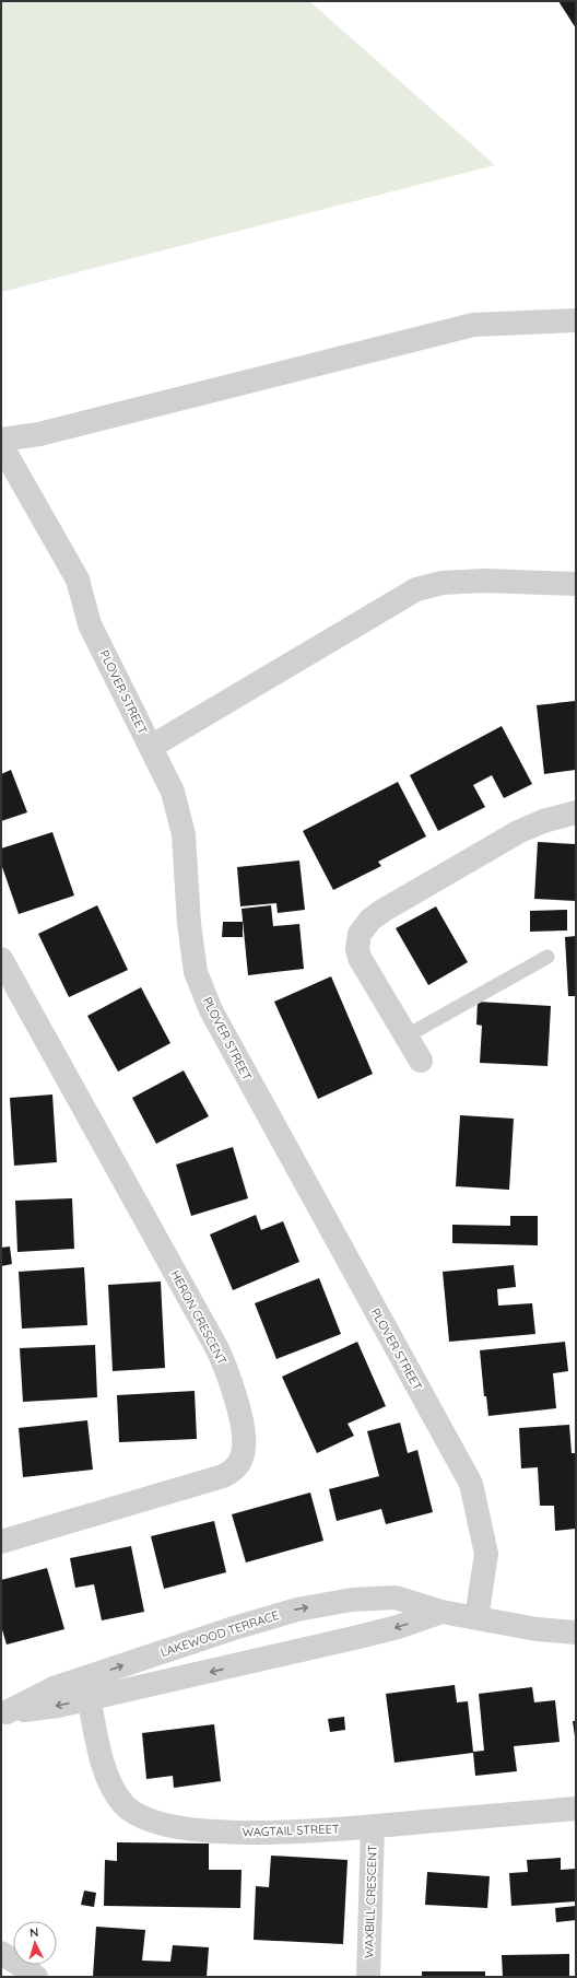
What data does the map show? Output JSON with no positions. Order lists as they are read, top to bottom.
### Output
{
  "streets": {
    "street": [
      "PLOVER STREET",
      "HERON CRESCENT",
      "LAKEWOOD TERRACE",
      "WAGTAIL STREET",
      "WAXBILL CRESCENT"
    ]
  },
  "crossings": [
    ["PLOVER STREET", "LAKEWOOD TERRACE"],
    ["LAKEWOOD TERRACE", "WAGTAIL STREET"],
    ["WAGTAIL STREET", "WAXBILL CRESCENT"]
  ],
  "north": "top"
}
